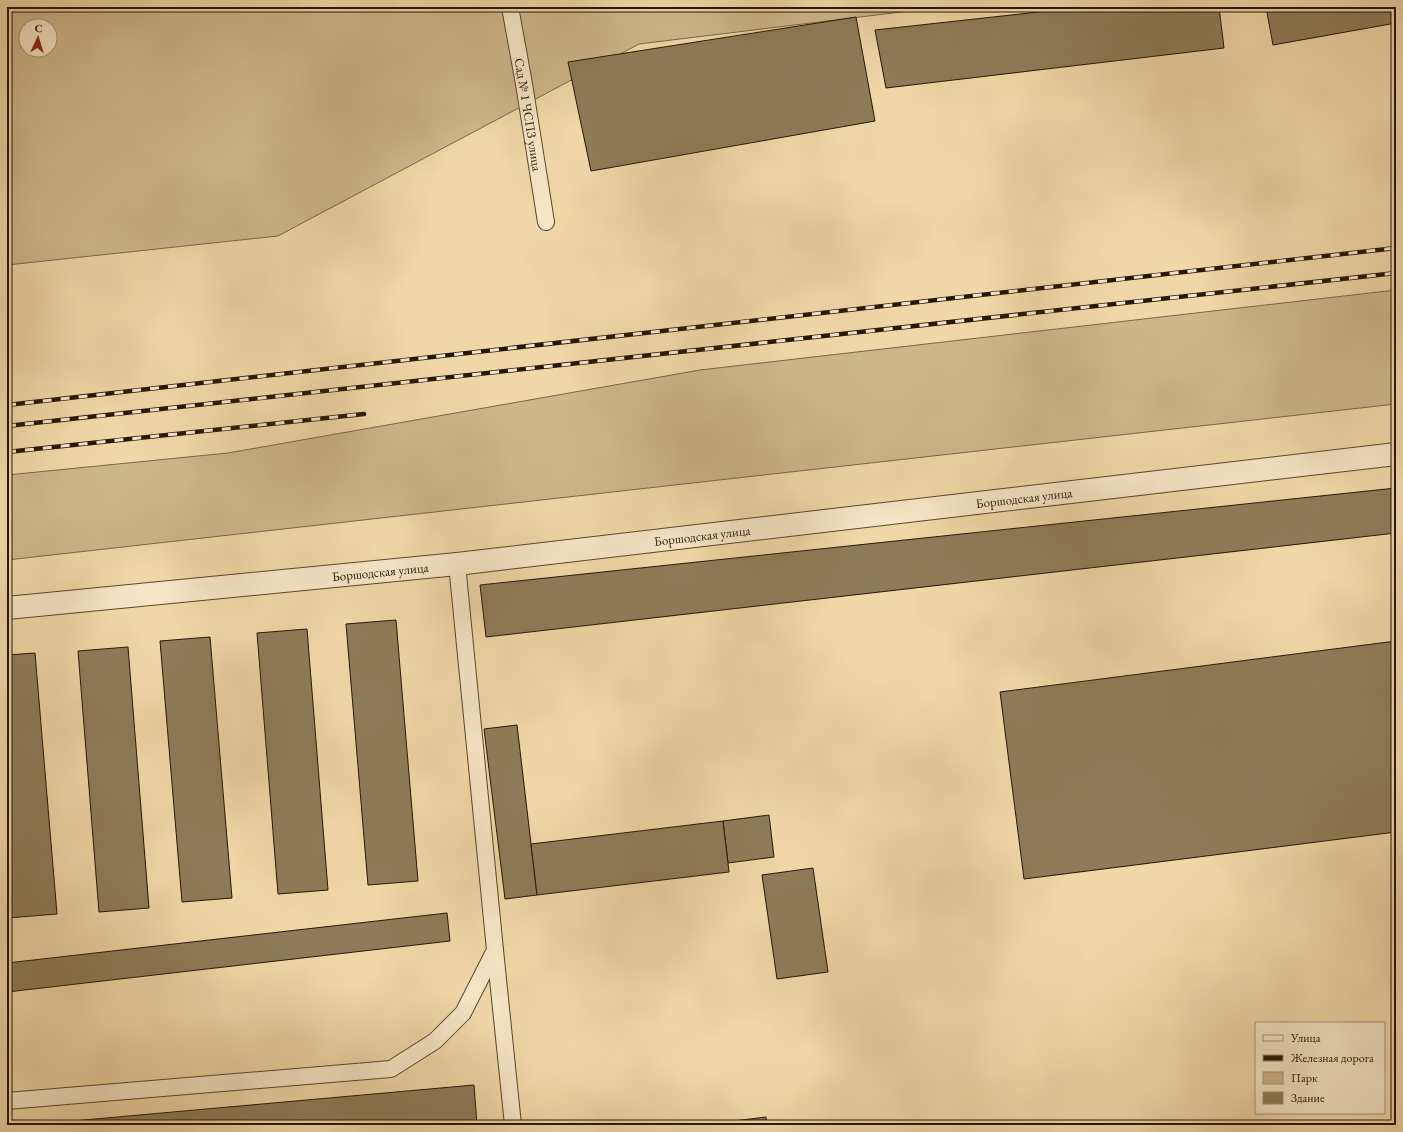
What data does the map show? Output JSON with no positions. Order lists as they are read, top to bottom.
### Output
{
  "streets": {
    "street": ["Боршодская улица"],
    "lane": ["Сад № 1 ЧСПЗ улица"]
  },
  "legend": [
    "Улица",
    "Железная дорога",
    "Парк",
    "Здание"
  ],
  "north": "top"
}
